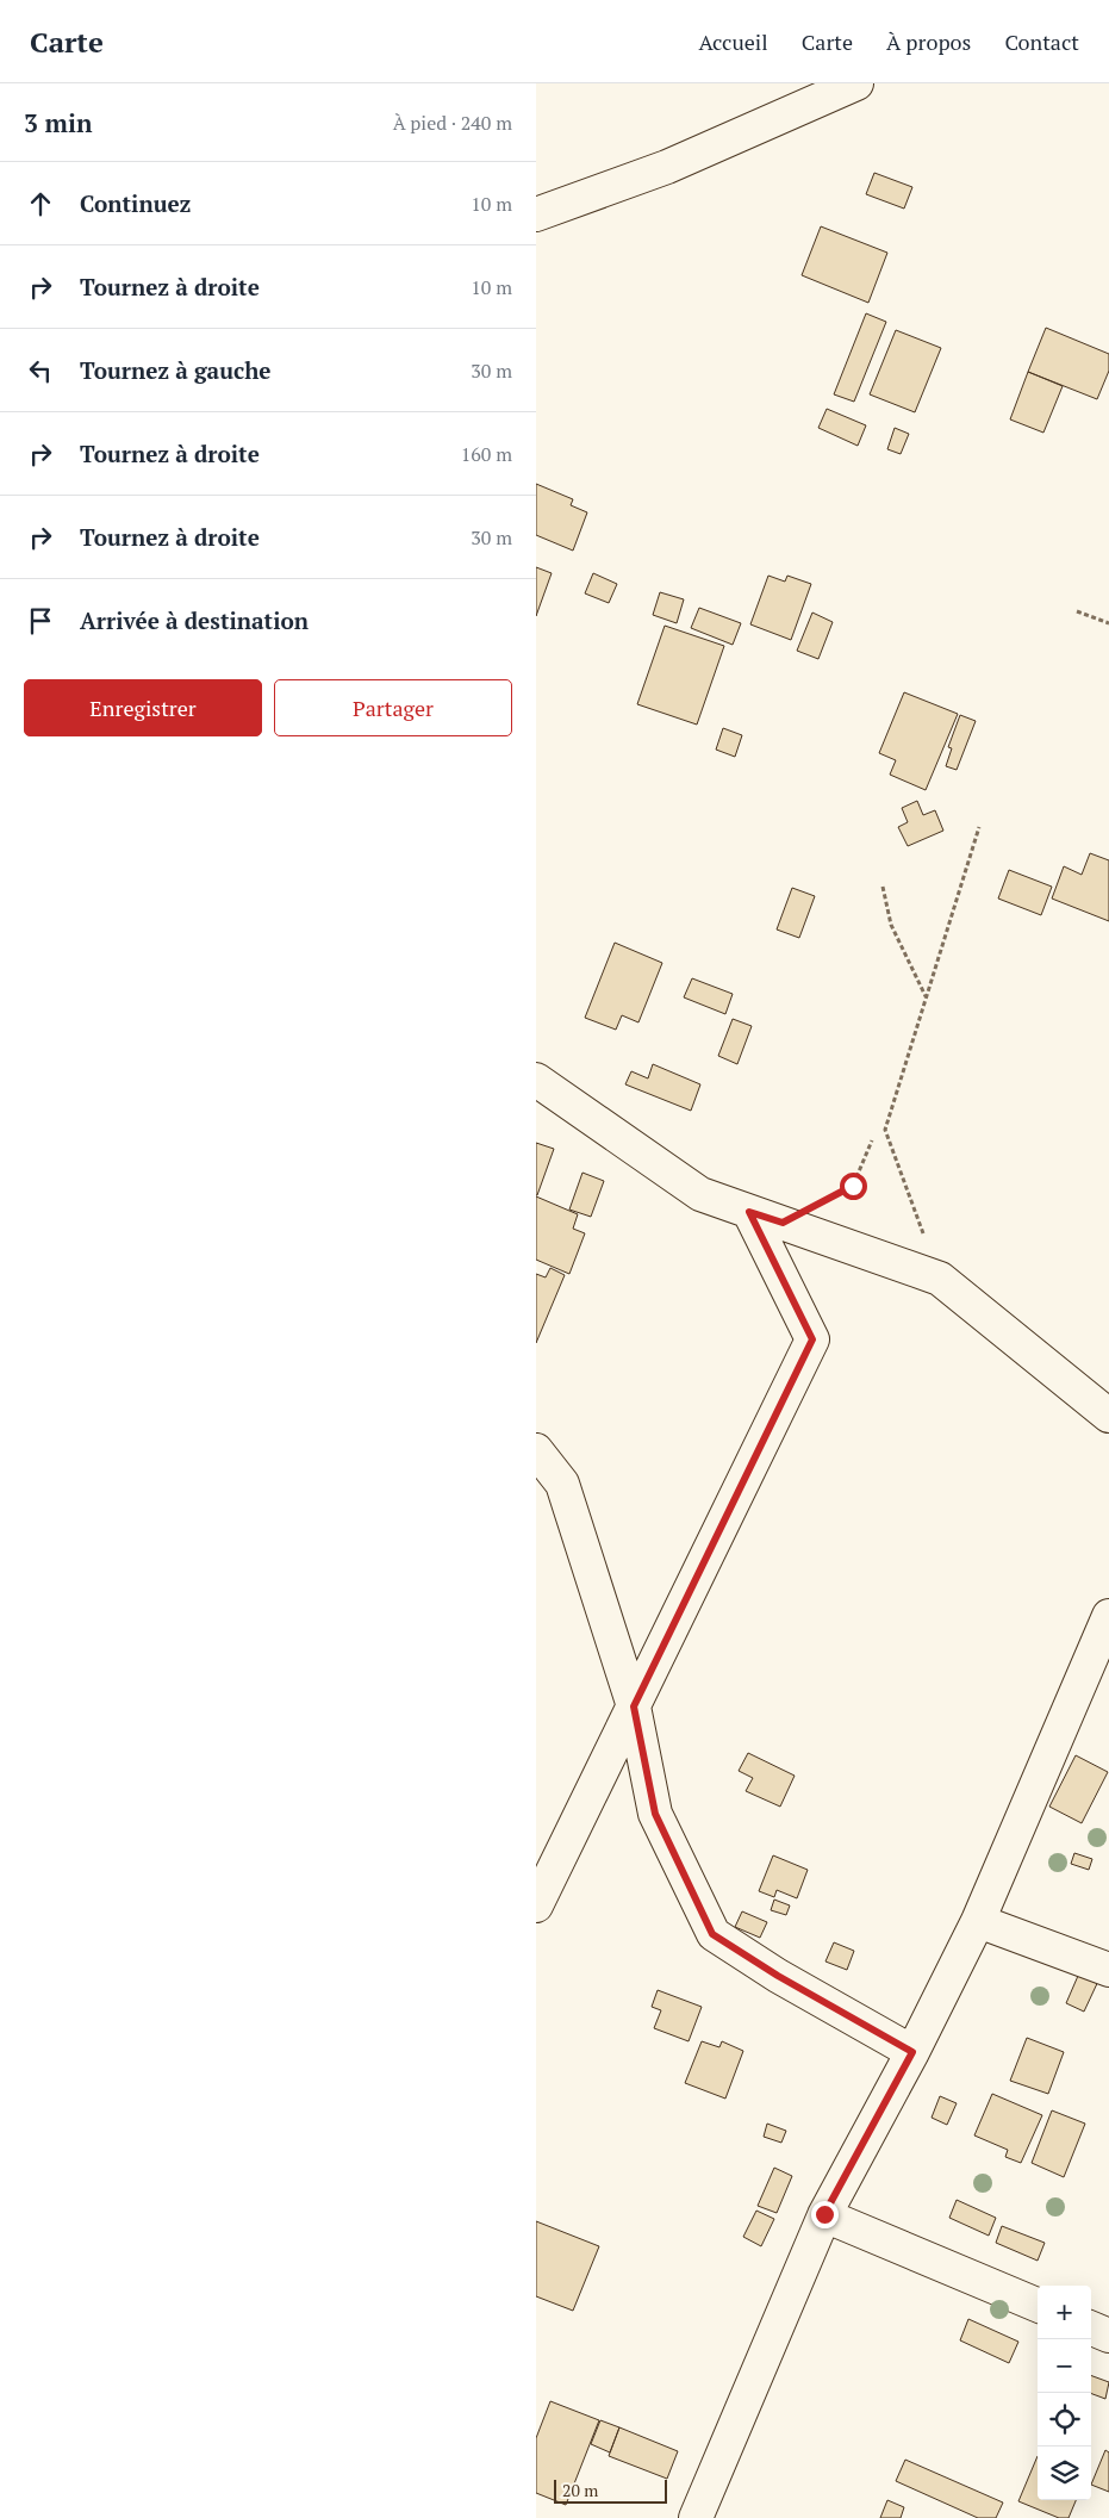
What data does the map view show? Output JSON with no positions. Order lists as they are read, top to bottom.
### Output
{
  "scale_bar": "20 m",
  "page": {
    "header": "Carte",
    "nav": [
      "Accueil",
      "Carte",
      "À propos",
      "Contact"
    ],
    "heading": ["3 min", "À pied · 240 m"],
    "list": [
      ["Continuez", "10 m"],
      ["Tournez à droite", "10 m"],
      ["Tournez à gauche", "30 m"],
      ["Tournez à droite", "160 m"],
      ["Tournez à droite", "30 m"],
      "Arrivée à destination"
    ],
    "buttons": ["Enregistrer", "Partager"],
    "map_buttons": ["+", "−"],
    "scale": "20 m"
  }
}
